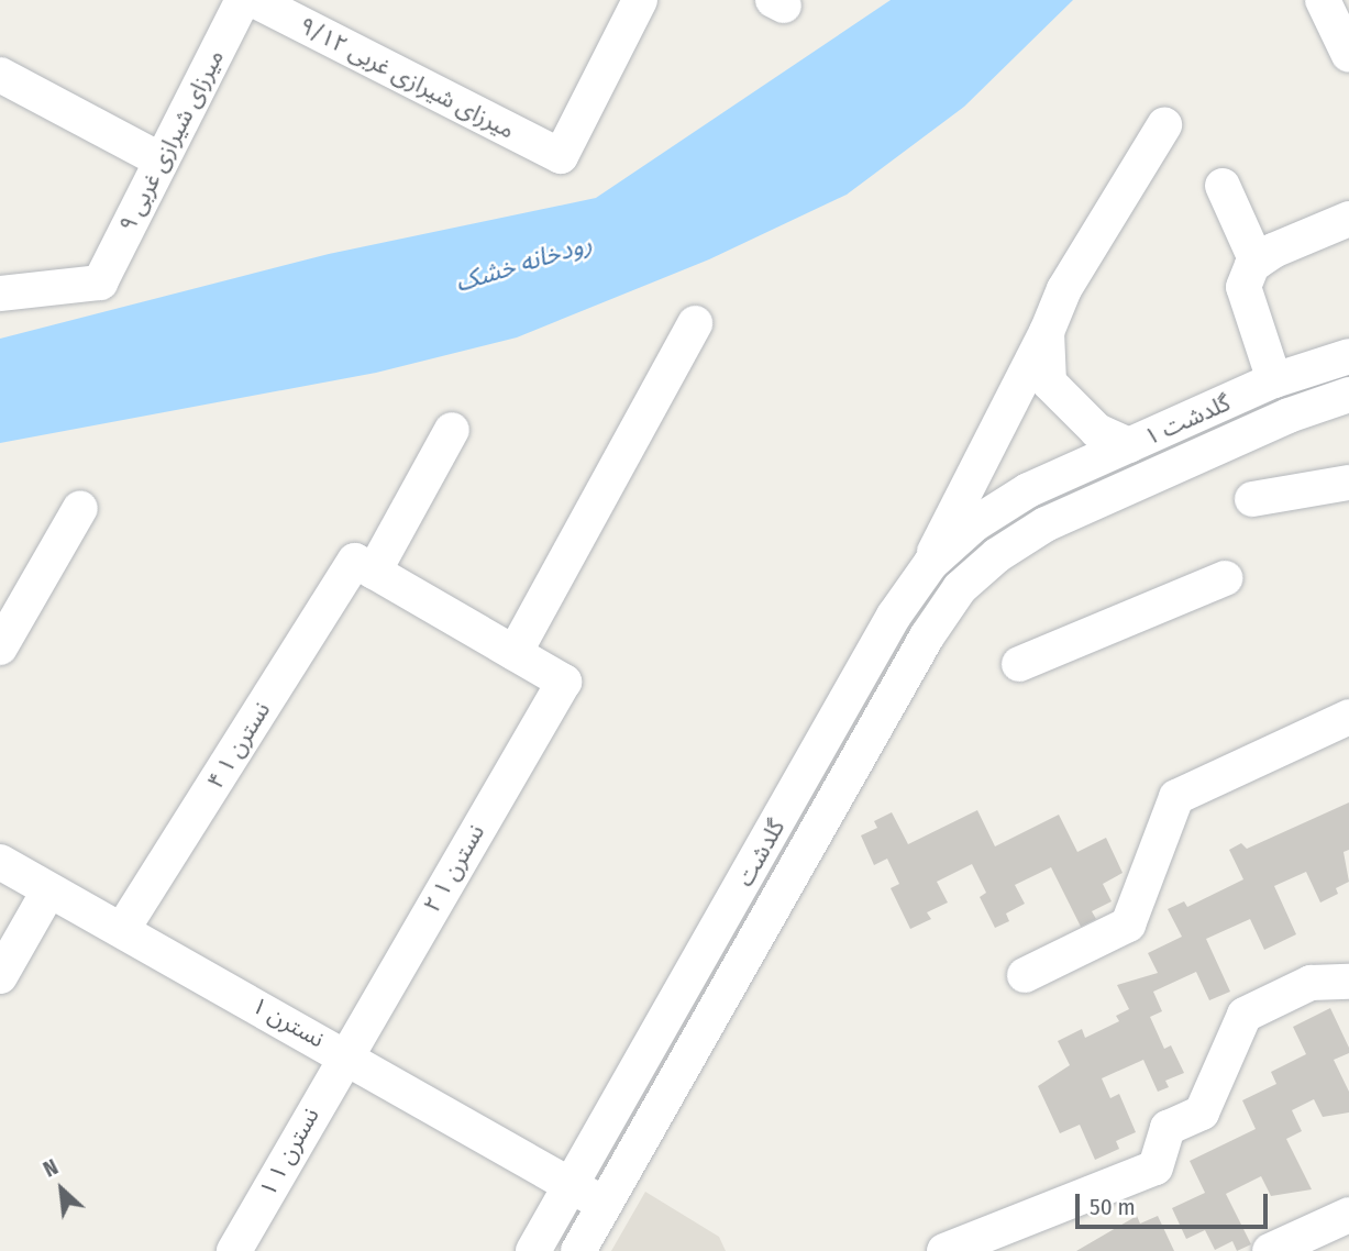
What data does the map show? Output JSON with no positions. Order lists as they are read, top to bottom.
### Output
{
  "streets": {
    "street": [
      "۹/۱۲ میرزای شیرازی غربی",
      "میرزای شیرازی غربی ۹",
      "گلدشت ۱",
      "۴ نسترن ۱",
      "گلدشت",
      "۲ نسترن ۱",
      "نسترن ۱",
      "۱ نسترن ۱"
    ]
  },
  "crossings": [
    ["گلدشت ۱", "گلدشت"],
    ["۴ نسترن ۱", "نسترن ۱"],
    ["گلدشت", "نسترن ۱"],
    ["۲ نسترن ۱", "نسترن ۱"],
    ["۲ نسترن ۱", "۱ نسترن ۱"],
    ["نسترن ۱", "۱ نسترن ۱"]
  ],
  "water": ["رودخانه خشک"],
  "scale_bar": "50 m",
  "north": "top left"
}
